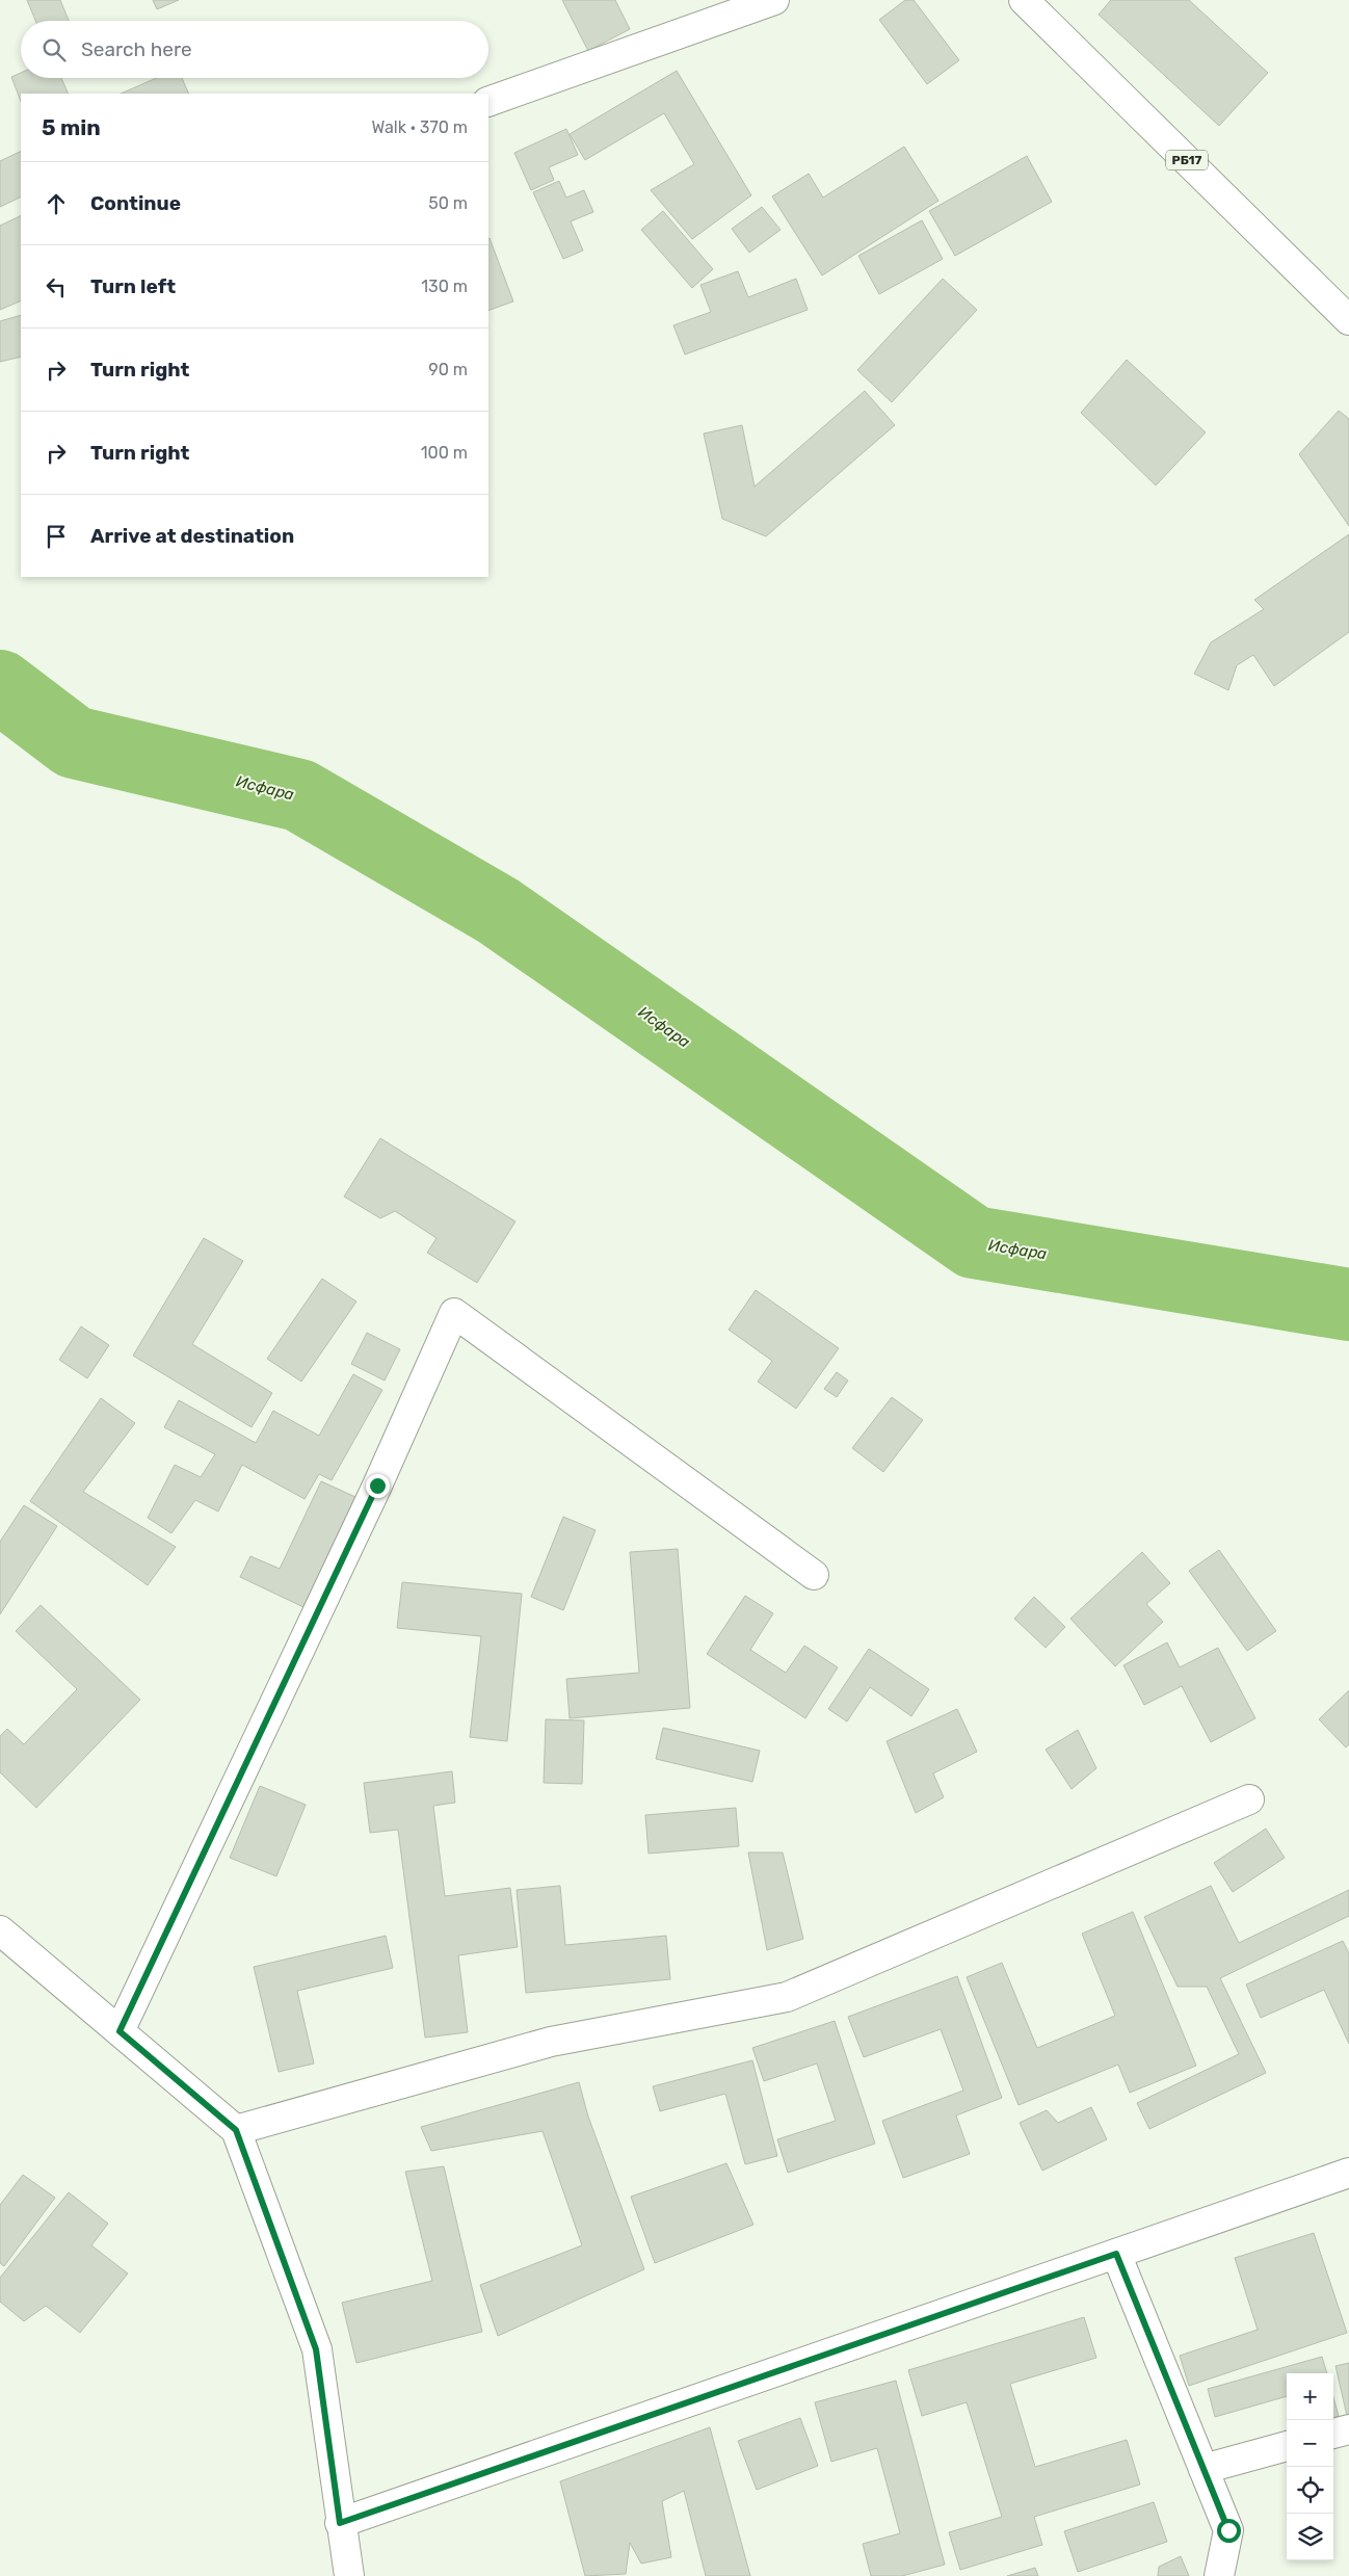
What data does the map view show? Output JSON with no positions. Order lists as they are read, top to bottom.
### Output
{
  "streets": {
    "street": ["РБ17"]
  },
  "water": ["Исфара"],
  "page": {
    "search": "Search here",
    "heading": ["5 min", "Walk · 370 m"],
    "list": [
      ["Continue", "50 m"],
      ["Turn left", "130 m"],
      ["Turn right", "90 m"],
      ["Turn right", "100 m"],
      "Arrive at destination"
    ],
    "map_buttons": ["+", "−"]
  }
}
